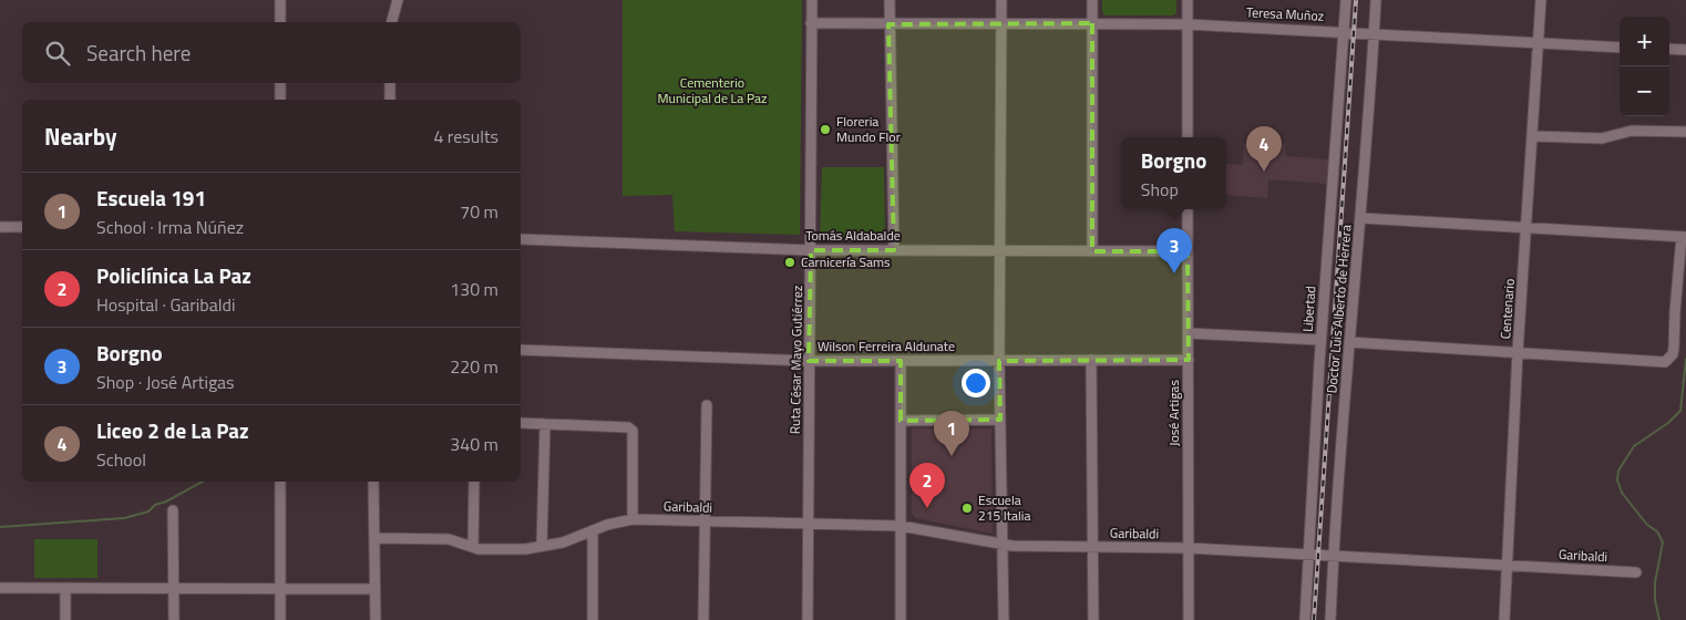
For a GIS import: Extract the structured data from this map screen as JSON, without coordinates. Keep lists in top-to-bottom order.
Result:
{
  "streets": {
    "street": [
      "Teresa Muñoz",
      "Tomás Aldabalde",
      "Libertad",
      "Doctor Luis Alberto de Herrera",
      "Centenario",
      "Wilson Ferreira Aldunate",
      "Ruta César Mayo Gutiérrez",
      "José Artigas",
      "Garibaldi"
    ]
  },
  "crossings": [
    ["Teresa Muñoz", "Libertad"],
    ["Teresa Muñoz", "Doctor Luis Alberto de Herrera"],
    ["Teresa Muñoz", "Centenario"],
    ["Teresa Muñoz", "Ruta César Mayo Gutiérrez"],
    ["Tomás Aldabalde", "Ruta César Mayo Gutiérrez"],
    ["Tomás Aldabalde", "José Artigas"],
    ["Libertad", "Garibaldi"],
    ["Doctor Luis Alberto de Herrera", "Garibaldi"],
    ["Centenario", "Garibaldi"],
    ["Wilson Ferreira Aldunate", "Ruta César Mayo Gutiérrez"],
    ["Wilson Ferreira Aldunate", "José Artigas"],
    ["Ruta César Mayo Gutiérrez", "Garibaldi"],
    ["José Artigas", "Garibaldi"]
  ],
  "parks": ["Cementerio Municipal de La Paz"],
  "places": ["Floreria Mundo Flor", "Carnicería Sams", "Escuela 215 Italia"],
  "page": {
    "map_buttons": ["+", "−"],
    "search": "Search here",
    "heading": ["Nearby", "4 results"],
    "pins": [
      "4",
      "3",
      "1",
      "2"
    ],
    "popup": ["Borgno", "Shop"],
    "list": [
      {
        "mark": "1",
        "name": "Escuela 191",
        "note": "School · Irma Núñez",
        "value": "70 m"
      },
      {
        "mark": "2",
        "name": "Policlínica La Paz",
        "note": "Hospital · Garibaldi",
        "value": "130 m"
      },
      {
        "mark": "3",
        "name": "Borgno",
        "note": "Shop · José Artigas",
        "value": "220 m"
      },
      {
        "mark": "4",
        "name": "Liceo 2 de La Paz",
        "note": "School",
        "value": "340 m"
      }
    ]
  }
}
